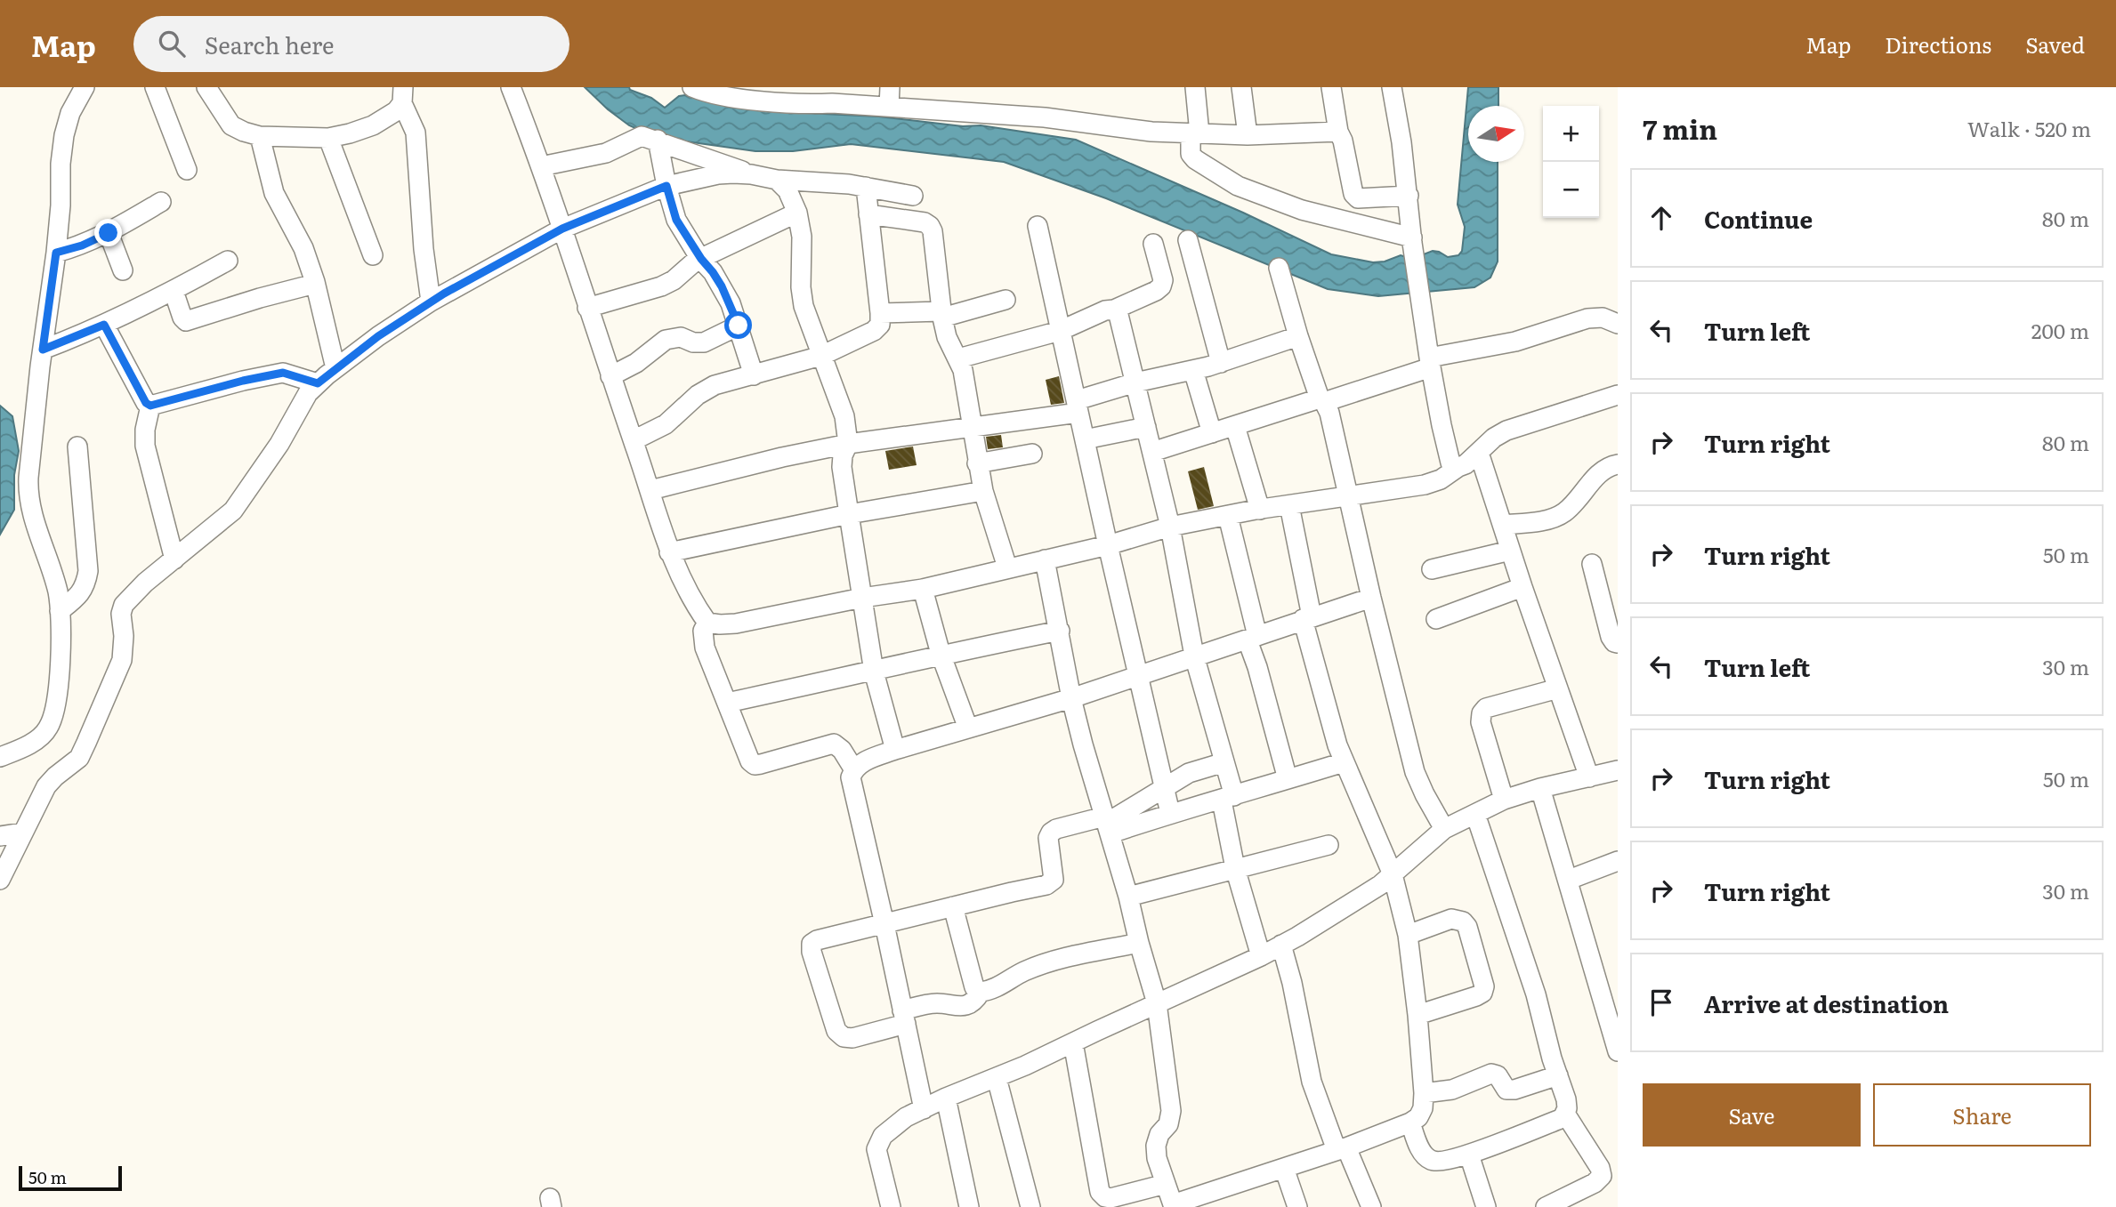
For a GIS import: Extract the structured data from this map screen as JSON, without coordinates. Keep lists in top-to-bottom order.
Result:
{
  "scale_bar": "50 m",
  "north": "right",
  "page": {
    "header": "Map",
    "search": "Search here",
    "nav": ["Map", "Directions", "Saved"],
    "heading": ["7 min", "Walk · 520 m"],
    "map_buttons": ["+", "−"],
    "list": [
      ["Continue", "80 m"],
      ["Turn left", "200 m"],
      ["Turn right", "80 m"],
      ["Turn right", "50 m"],
      ["Turn left", "30 m"],
      ["Turn right", "50 m"],
      ["Turn right", "30 m"],
      "Arrive at destination"
    ],
    "buttons": ["Save", "Share"],
    "scale": "50 m"
  }
}
